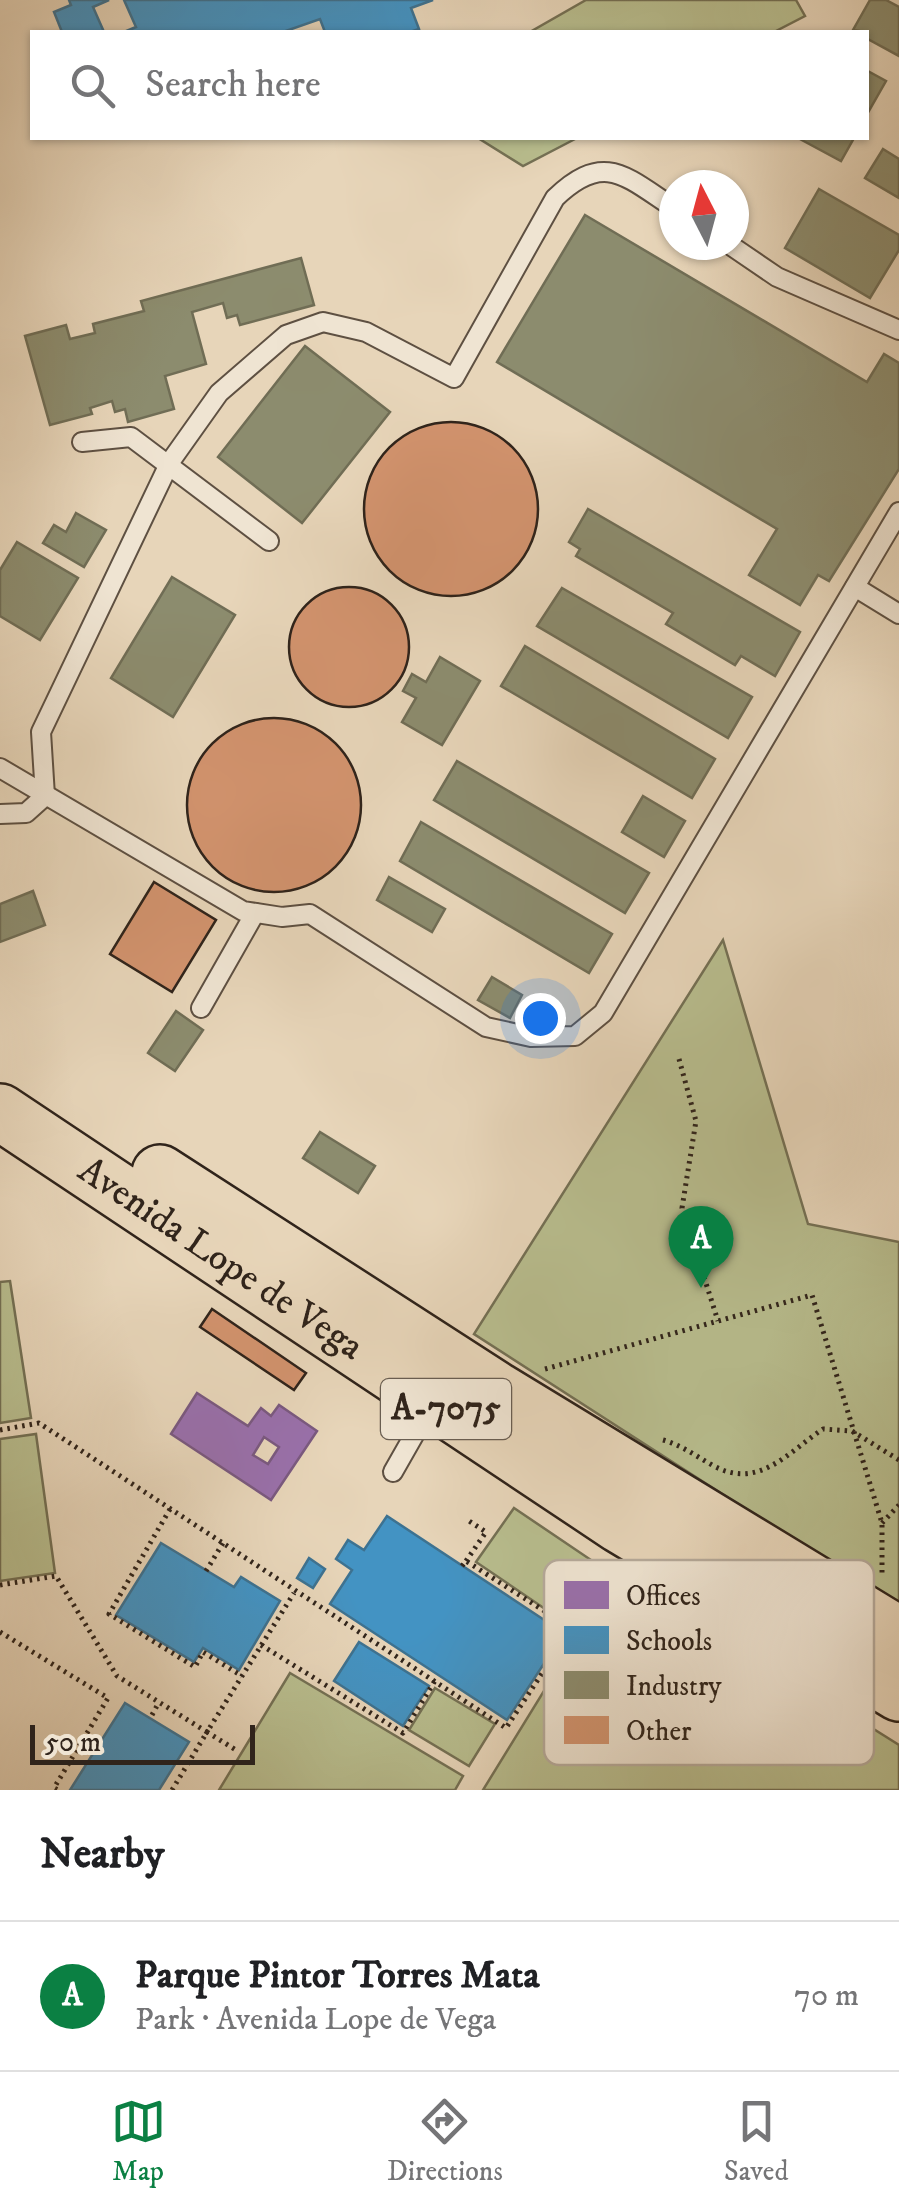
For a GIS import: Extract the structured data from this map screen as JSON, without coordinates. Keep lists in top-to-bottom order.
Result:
{
  "streets": {
    "main road": ["Avenida Lope de Vega", "A-7075"]
  },
  "legend": [
    "Offices",
    "Schools",
    "Industry",
    "Other"
  ],
  "scale_bar": "50 m",
  "north": "top",
  "page": {
    "search": "Search here",
    "pins": "A",
    "scale": "50 m",
    "heading": "Nearby",
    "list": [
      {
        "mark": "A",
        "name": "Parque Pintor Torres Mata",
        "note": "Park · Avenida Lope de Vega",
        "value": "70 m"
      }
    ],
    "nav": ["Map", "Directions", "Saved"]
  }
}
